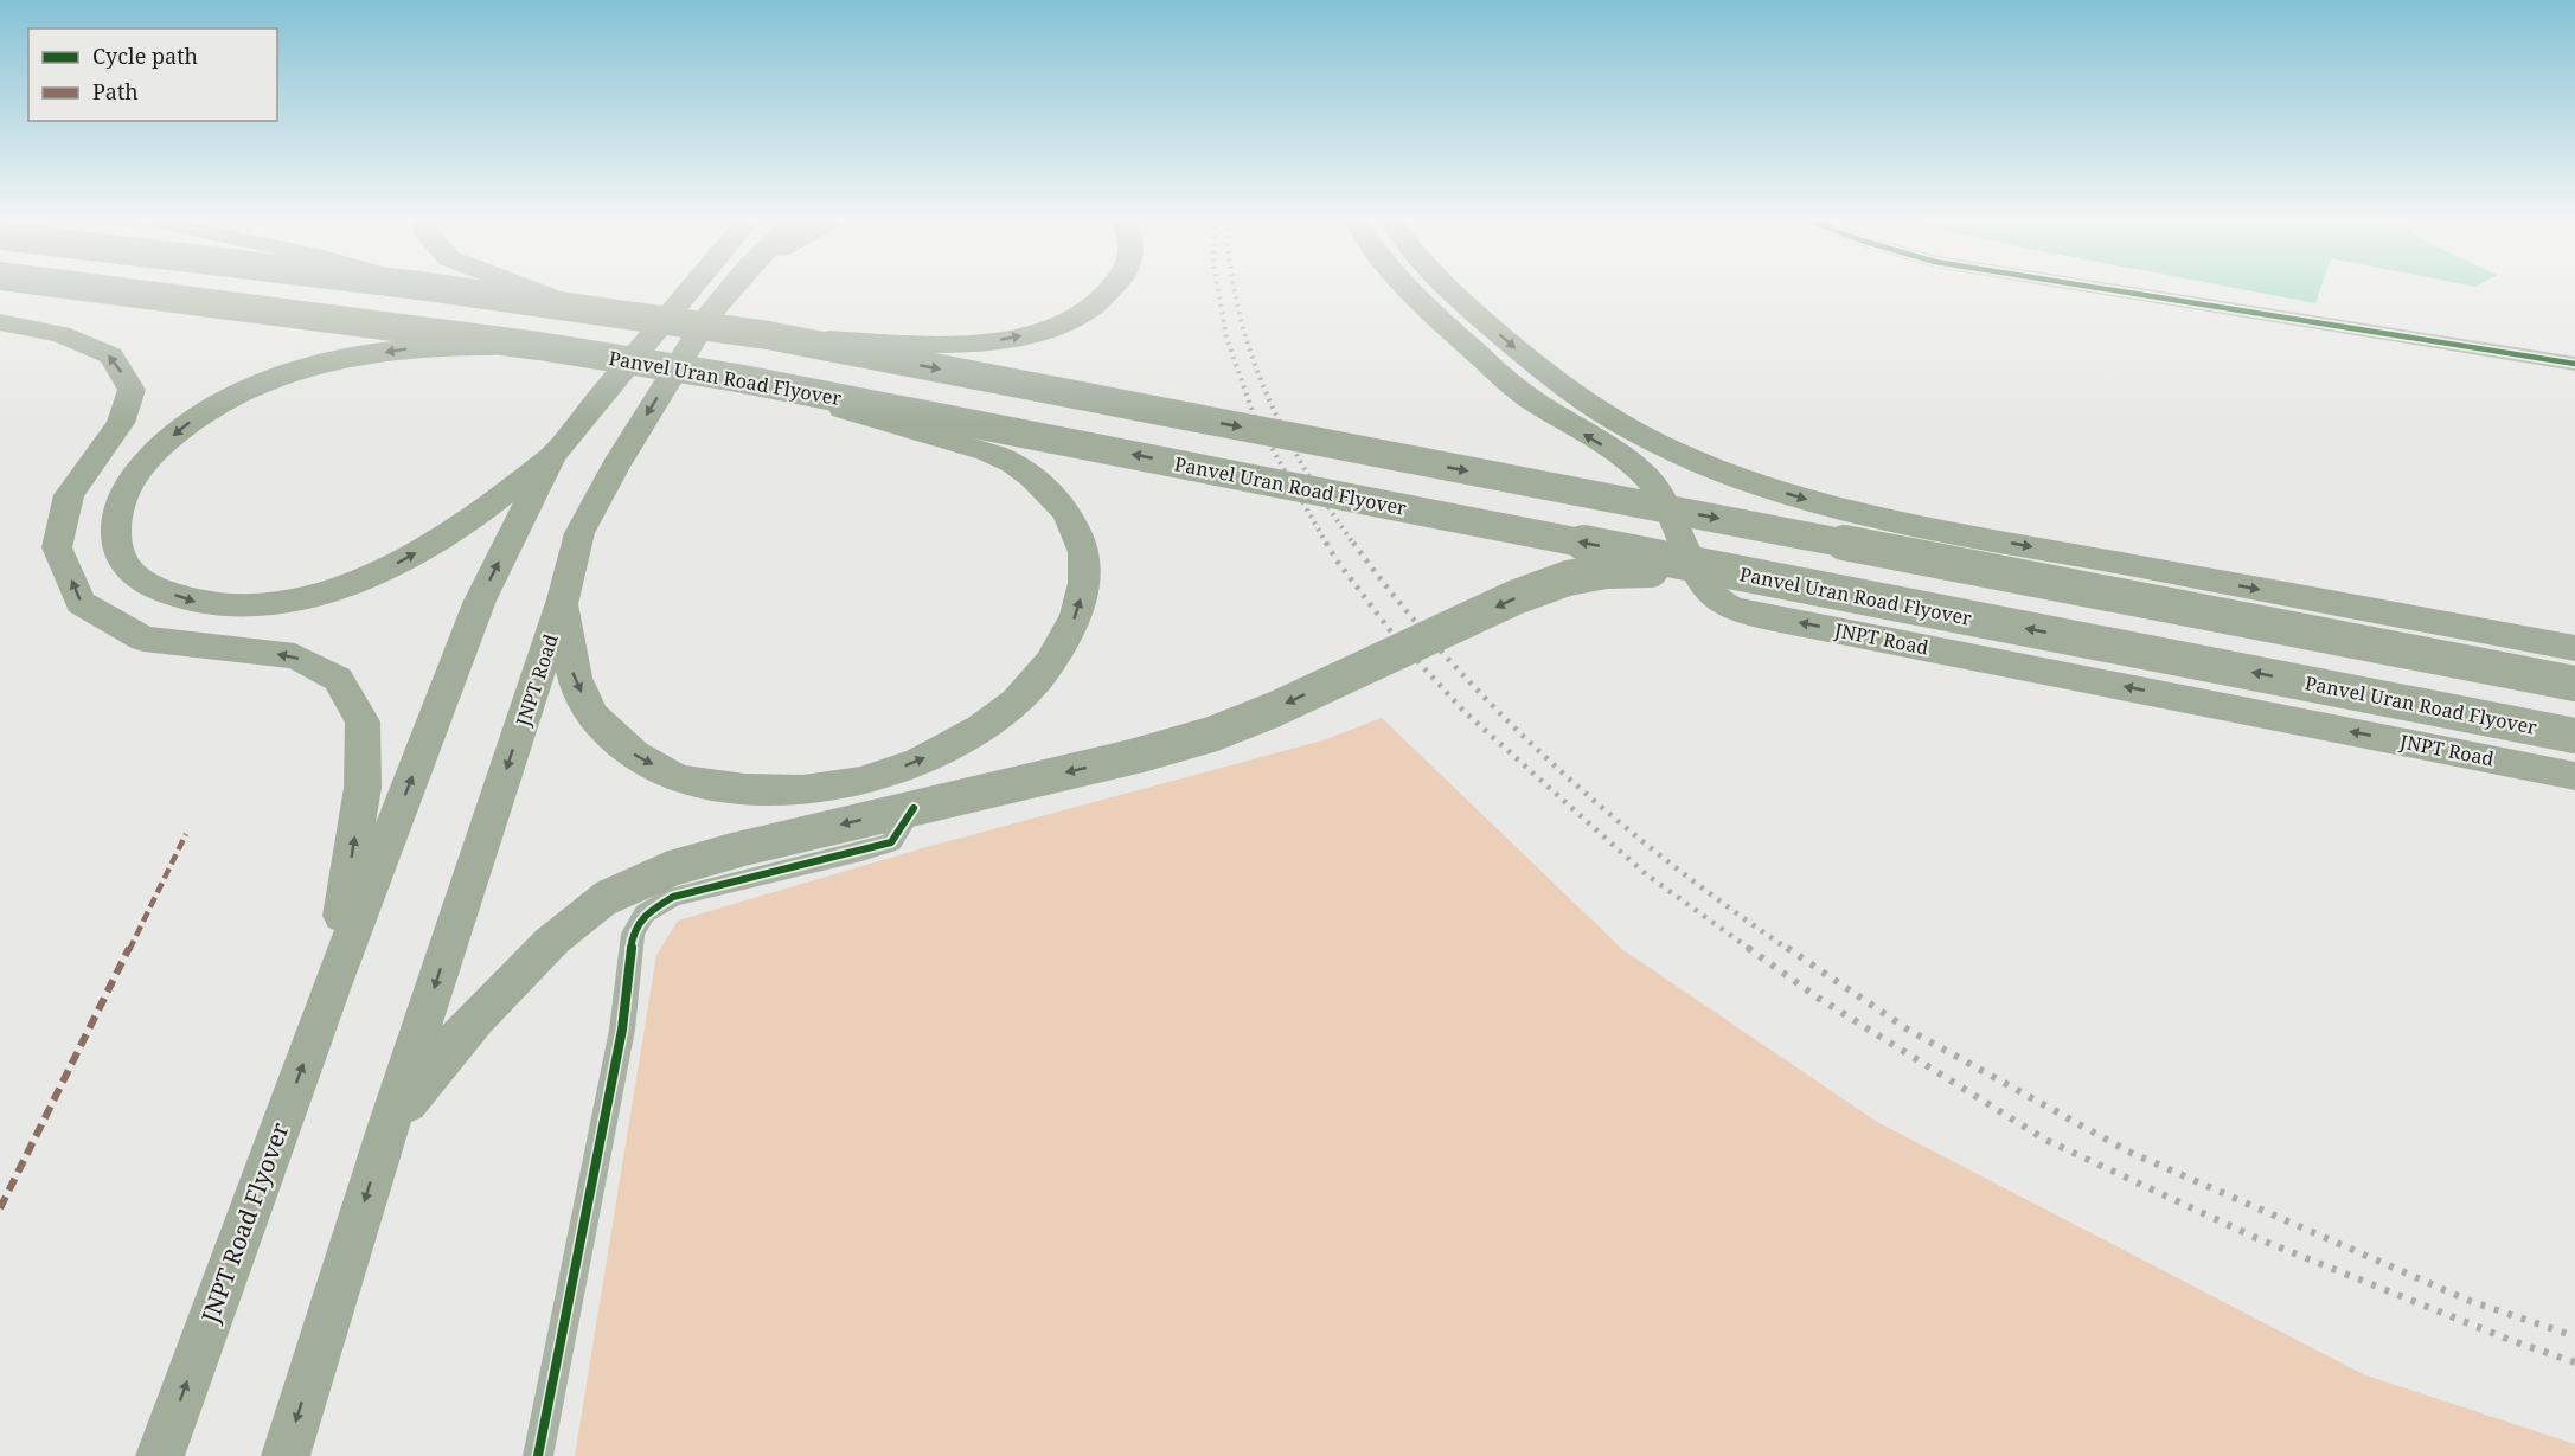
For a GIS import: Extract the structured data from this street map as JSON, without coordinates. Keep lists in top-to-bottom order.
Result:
{
  "streets": {
    "highway": ["Panvel Uran Road Flyover", "JNPT Road", "JNPT Road Flyover"]
  },
  "legend": ["Cycle path", "Path"]
}
